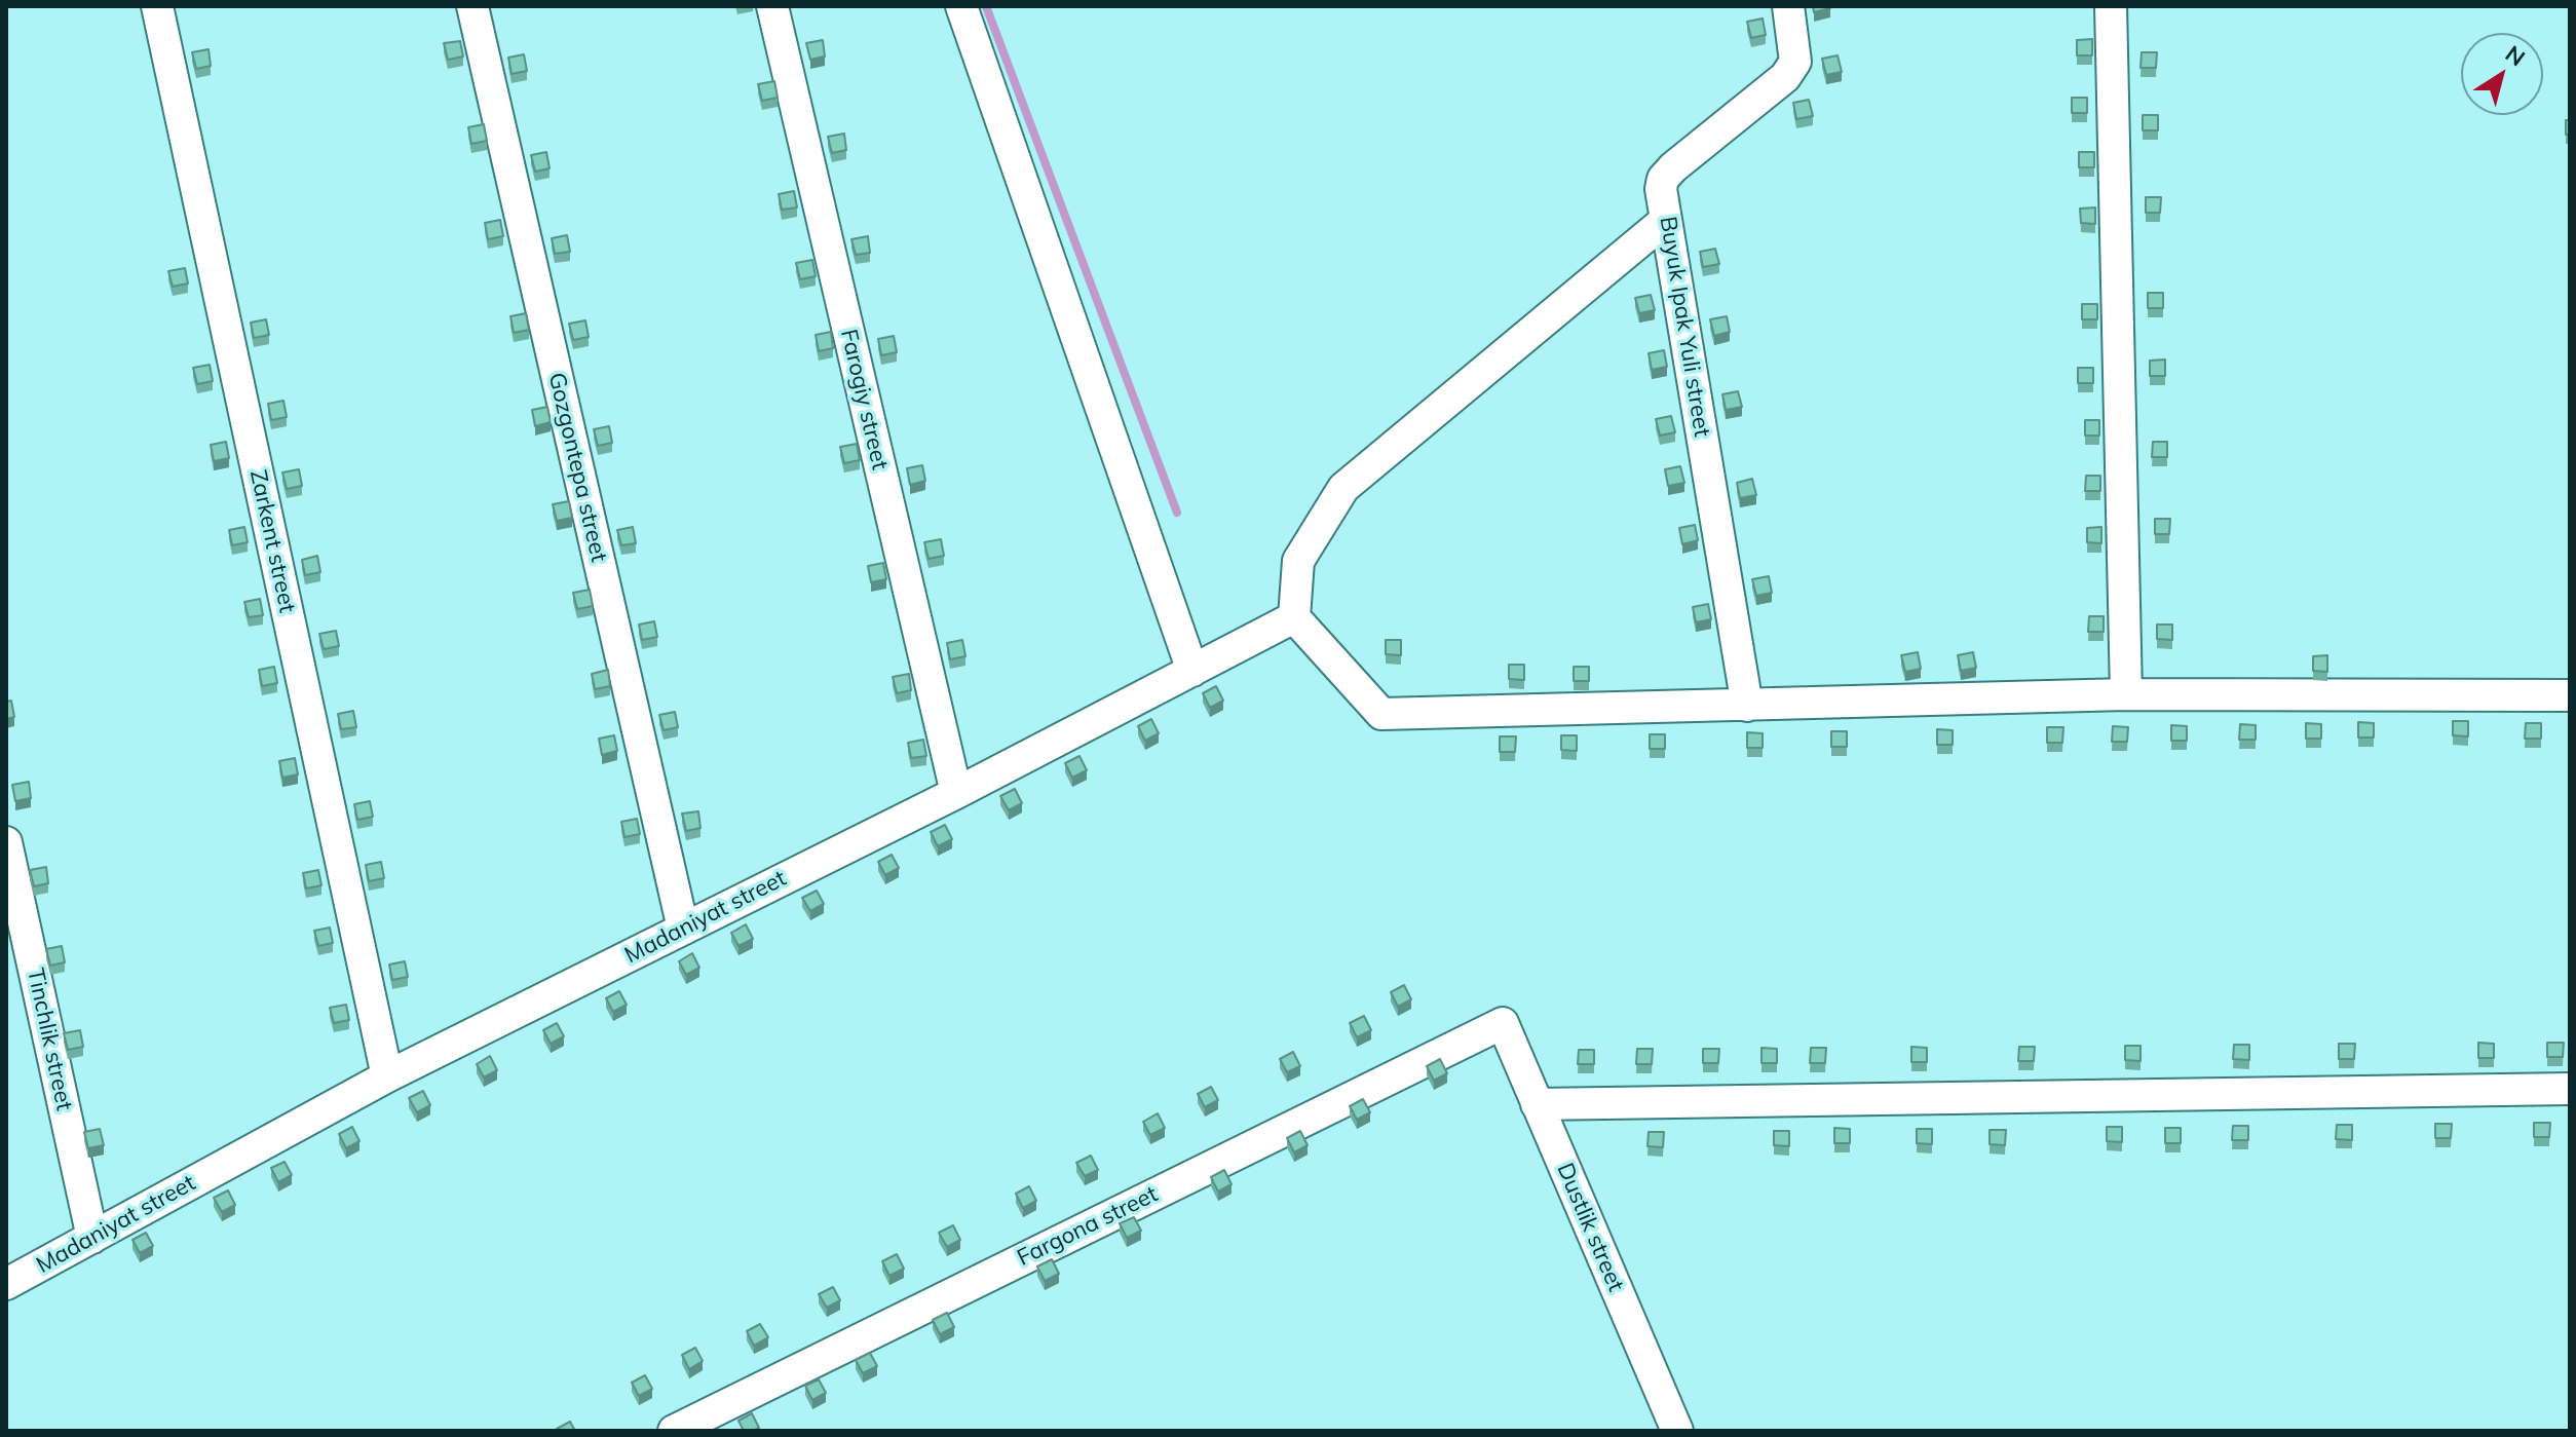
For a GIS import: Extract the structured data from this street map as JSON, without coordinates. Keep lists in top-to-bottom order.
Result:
{
  "streets": {
    "street": [
      "Buyuk Ipak Yuli street",
      "Farogiy street",
      "Gozgontepa street",
      "Zarkent street",
      "Madaniyat street",
      "Tinchlik street",
      "Fargona street",
      "Dustlik street"
    ]
  },
  "crossings": [
    ["Farogiy street", "Madaniyat street"],
    ["Gozgontepa street", "Madaniyat street"],
    ["Zarkent street", "Madaniyat street"],
    ["Madaniyat street", "Tinchlik street"],
    ["Fargona street", "Dustlik street"]
  ],
  "north": "top right"
}
